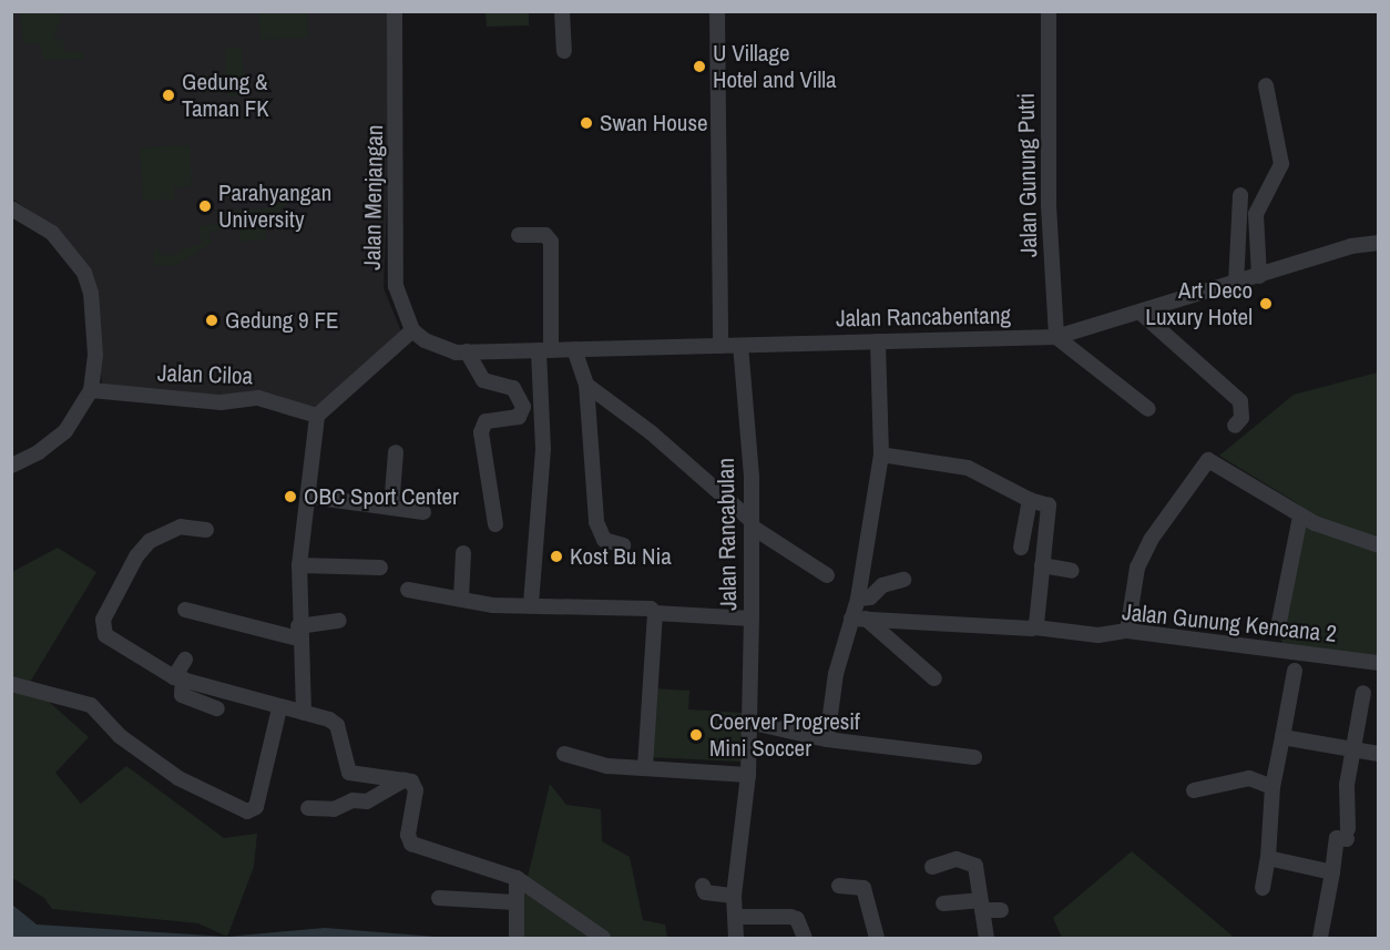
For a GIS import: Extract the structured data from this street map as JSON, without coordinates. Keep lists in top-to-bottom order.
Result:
{
  "streets": {
    "street": [
      "Jalan Gunung Putri",
      "Jalan Menjangan",
      "Jalan Rancabentang",
      "Jalan Ciloa",
      "Jalan Rancabulan",
      "Jalan Gunung Kencana 2"
    ]
  },
  "crossings": [
    ["Jalan Gunung Putri", "Jalan Rancabentang"],
    ["Jalan Rancabentang", "Jalan Rancabulan"]
  ],
  "places": [
    "U Village Hotel and Villa",
    "Gedung & Taman FK",
    "Swan House",
    "Parahyangan University",
    "Art Deco Luxury Hotel",
    "Gedung 9 FE",
    "OBC Sport Center",
    "Kost Bu Nia",
    "Coerver Progresif Mini Soccer"
  ]
}
